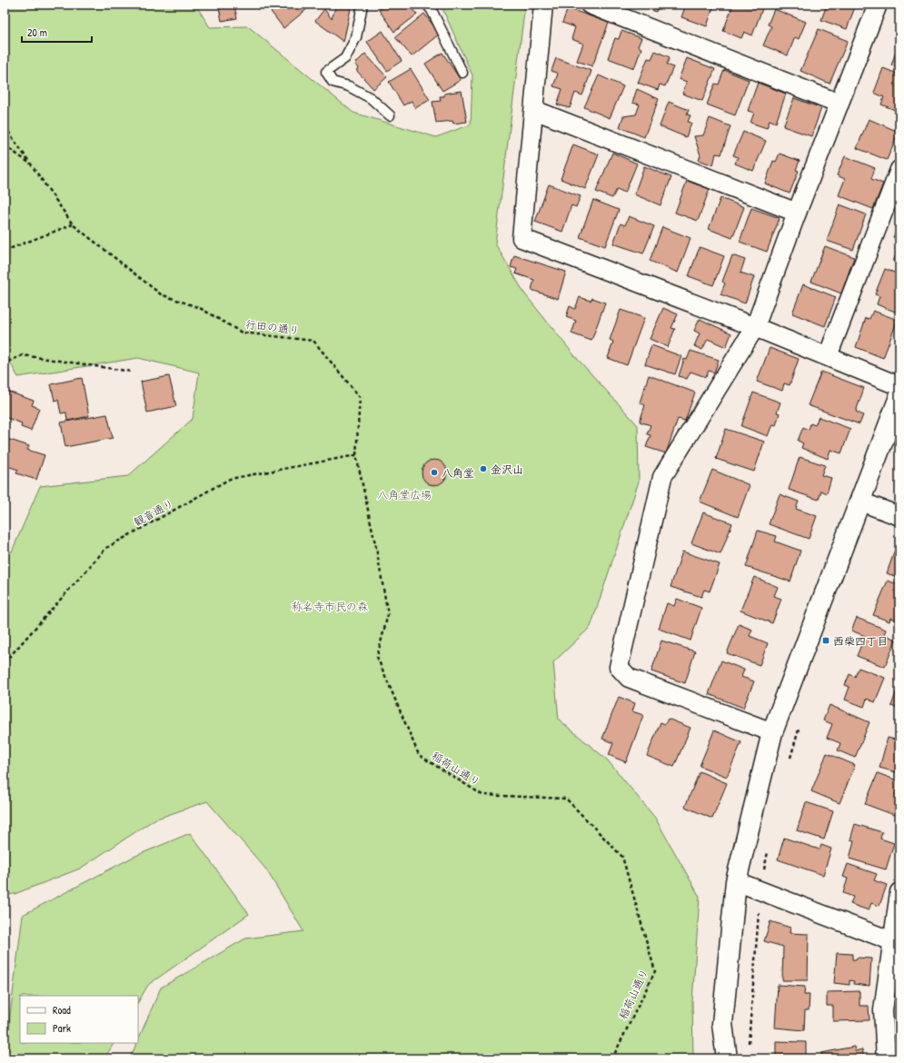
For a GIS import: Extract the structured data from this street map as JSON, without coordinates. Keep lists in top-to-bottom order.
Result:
{
  "streets": {
    "path": ["行田の通り", "観音通り", "稲荷山通り"]
  },
  "crossings": [
    ["行田の通り", "観音通り"],
    ["行田の通り", "稲荷山通り"],
    ["観音通り", "稲荷山通り"]
  ],
  "parks": ["八角堂広場", "称名寺市民の森"],
  "places": {
    "other": ["金沢山", "八角堂"],
    "transit": ["西柴四丁目"]
  },
  "legend": ["Road", "Park"],
  "scale_bar": "20 m"
}
